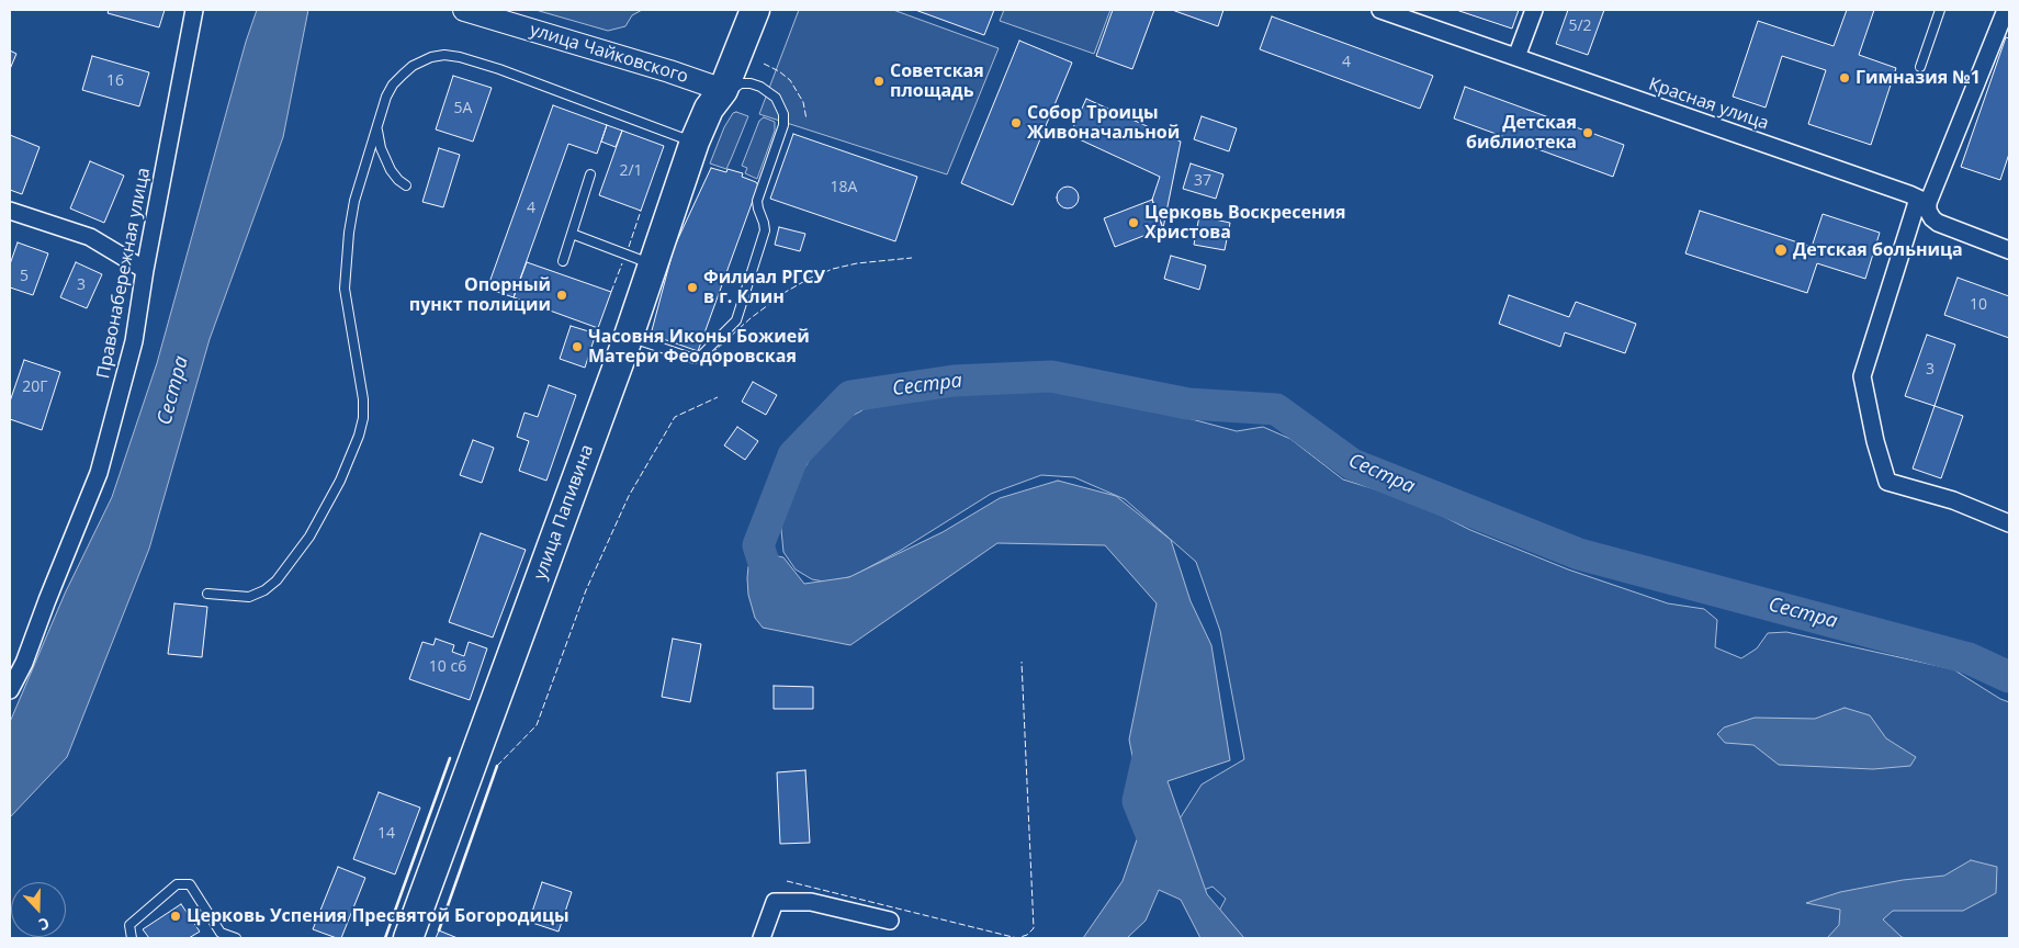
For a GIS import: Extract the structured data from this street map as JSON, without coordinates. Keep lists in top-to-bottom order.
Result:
{
  "streets": {
    "highway": ["улица Папивина"],
    "street": ["улица Чайковского", "Красная улица", "Правонабережная улица"]
  },
  "crossings": [
    ["улица Чайковского", "улица Папивина"]
  ],
  "water": ["Сестра"],
  "places": [
    "Гимназия №1",
    "Советская площадь",
    "Собор Троицы Живоначальной",
    "Детская библиотека",
    "Церковь Воскресения Христова",
    "Детская больница",
    "Филиал РГСУ в г. Клин",
    "Опорный пункт полиции",
    "Часовня Иконы Божией Матери Феодоровская",
    "Церковь Успения Пресвятой Богородицы"
  ],
  "house_numbers": [
    "5/2",
    "4",
    "16",
    "5А",
    "2/1",
    "37",
    "18А",
    "4",
    "5",
    "3",
    "10",
    "3",
    "20Г",
    "10 с6",
    "14"
  ],
  "north": "bottom"
}
